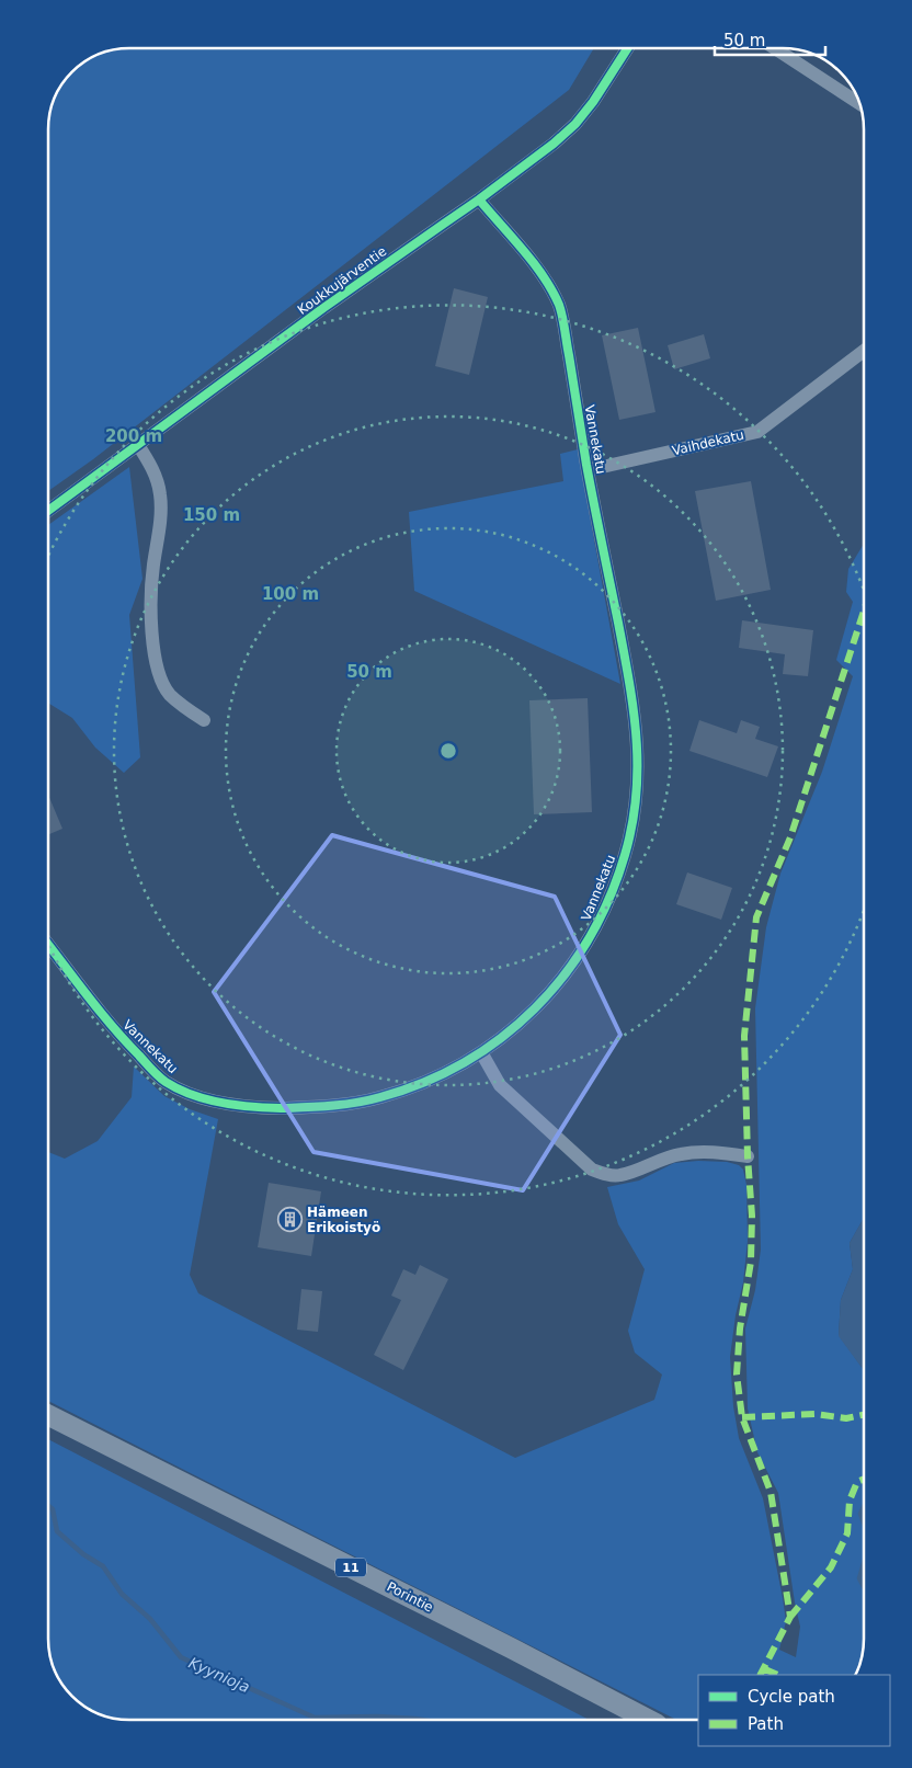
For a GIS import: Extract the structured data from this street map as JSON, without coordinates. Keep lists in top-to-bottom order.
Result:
{
  "streets": {
    "highway": ["11", "Porintie"],
    "street": ["Koukkujärventie", "Vannekatu", "Vaihdekatu"]
  },
  "crossings": [
    ["Koukkujärventie", "Vannekatu"],
    ["Vannekatu", "Vaihdekatu"]
  ],
  "water": ["Kyynioja"],
  "places": {
    "building": ["Hämeen Erikoistyö"]
  },
  "legend": ["Cycle path", "Path"],
  "scale_bar": "50 m",
  "rings": [
    "200 m",
    "150 m",
    "100 m",
    "50 m"
  ]
}
